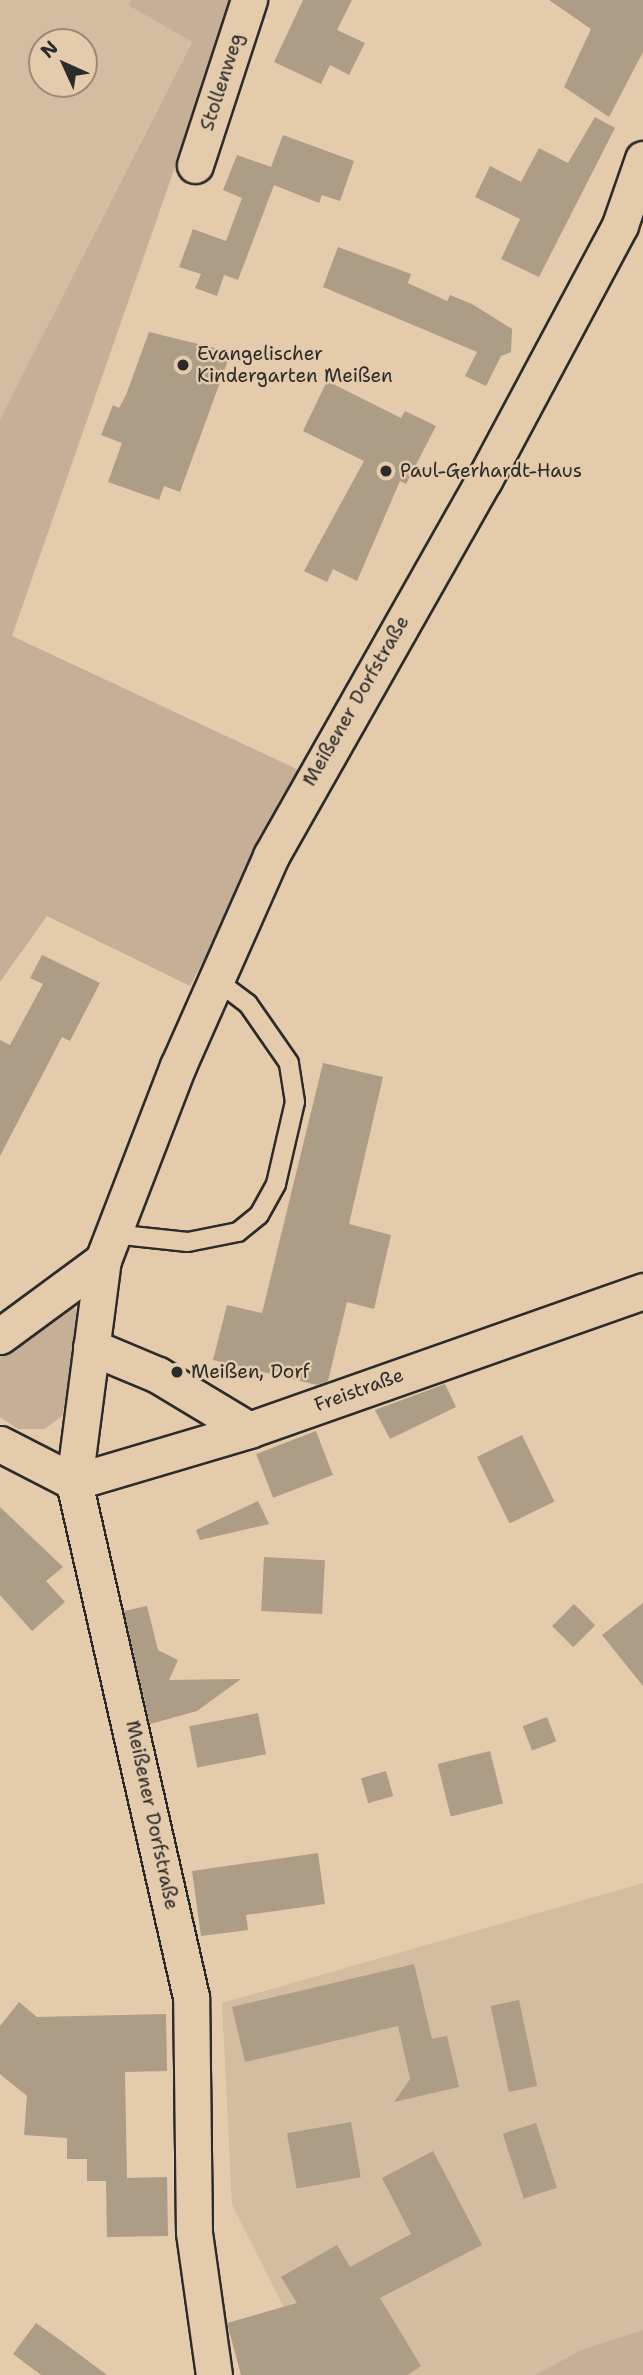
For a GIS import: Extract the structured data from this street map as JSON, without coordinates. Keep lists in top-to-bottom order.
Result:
{
  "streets": {
    "street": ["Stollenweg", "Meißener Dorfstraße", "Freistraße"]
  },
  "crossings": [
    ["Meißener Dorfstraße", "Freistraße"]
  ],
  "places": ["Evangelischer Kindergarten Meißen", "Paul-Gerhardt-Haus", "Meißen, Dorf"],
  "north": "top left"
}
